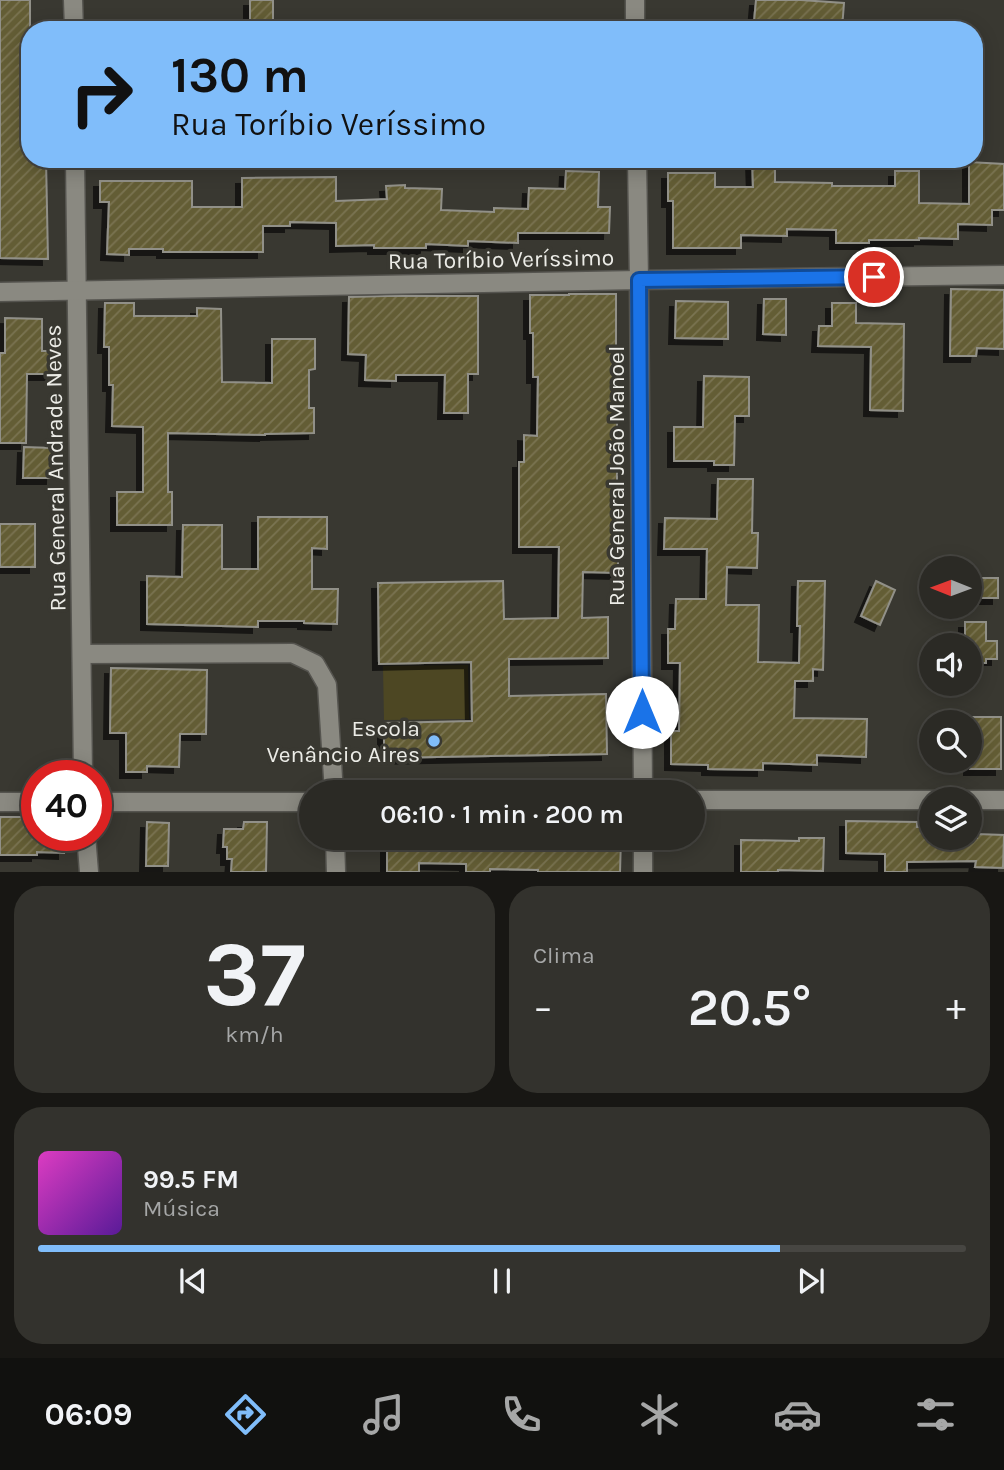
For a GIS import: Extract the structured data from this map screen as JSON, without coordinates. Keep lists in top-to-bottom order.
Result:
{
  "streets": {
    "street": ["Rua Toríbio Veríssimo", "Rua General Andrade Neves", "Rua General João Manoel"]
  },
  "crossings": [
    ["Rua Toríbio Veríssimo", "Rua General Andrade Neves"],
    ["Rua Toríbio Veríssimo", "Rua General João Manoel"]
  ],
  "places": ["Escola Venâncio Aires"],
  "north": "left",
  "page": {
    "turn": ["130 m", "Rua Toríbio Veríssimo"],
    "limit": "40",
    "trip": "06:10 · 1 min · 200 m",
    "tile": [
      ["37", "km/h"],
      "Clima"
    ],
    "heat": ["−", "20.5°", "+"],
    "song": ["99.5 FM", "Música"],
    "tabs": "06:09"
  }
}
